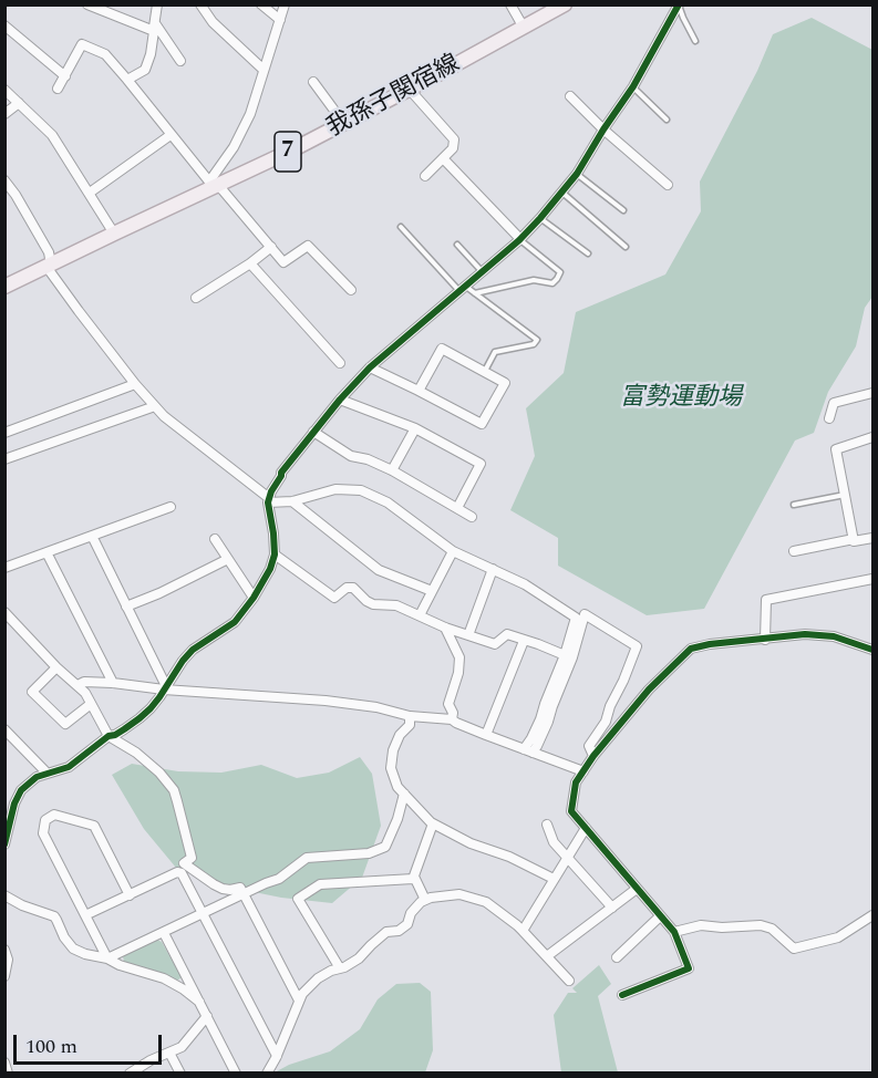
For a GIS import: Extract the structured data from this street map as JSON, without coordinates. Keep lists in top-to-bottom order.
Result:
{
  "streets": {
    "main road": ["我孫子関宿線", "7"]
  },
  "parks": ["富勢運動場"],
  "scale_bar": "100 m"
}
